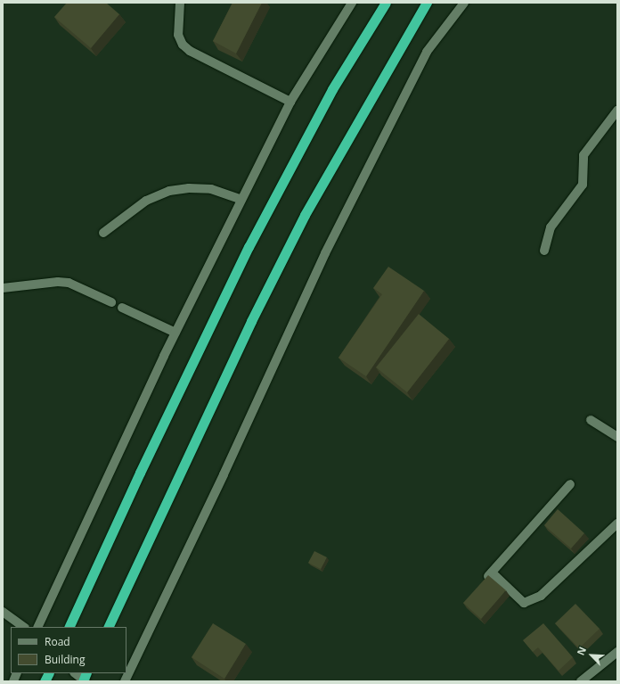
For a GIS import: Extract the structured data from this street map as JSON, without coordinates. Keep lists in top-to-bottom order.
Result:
{
  "legend": ["Road", "Building"],
  "north": "top left"
}
